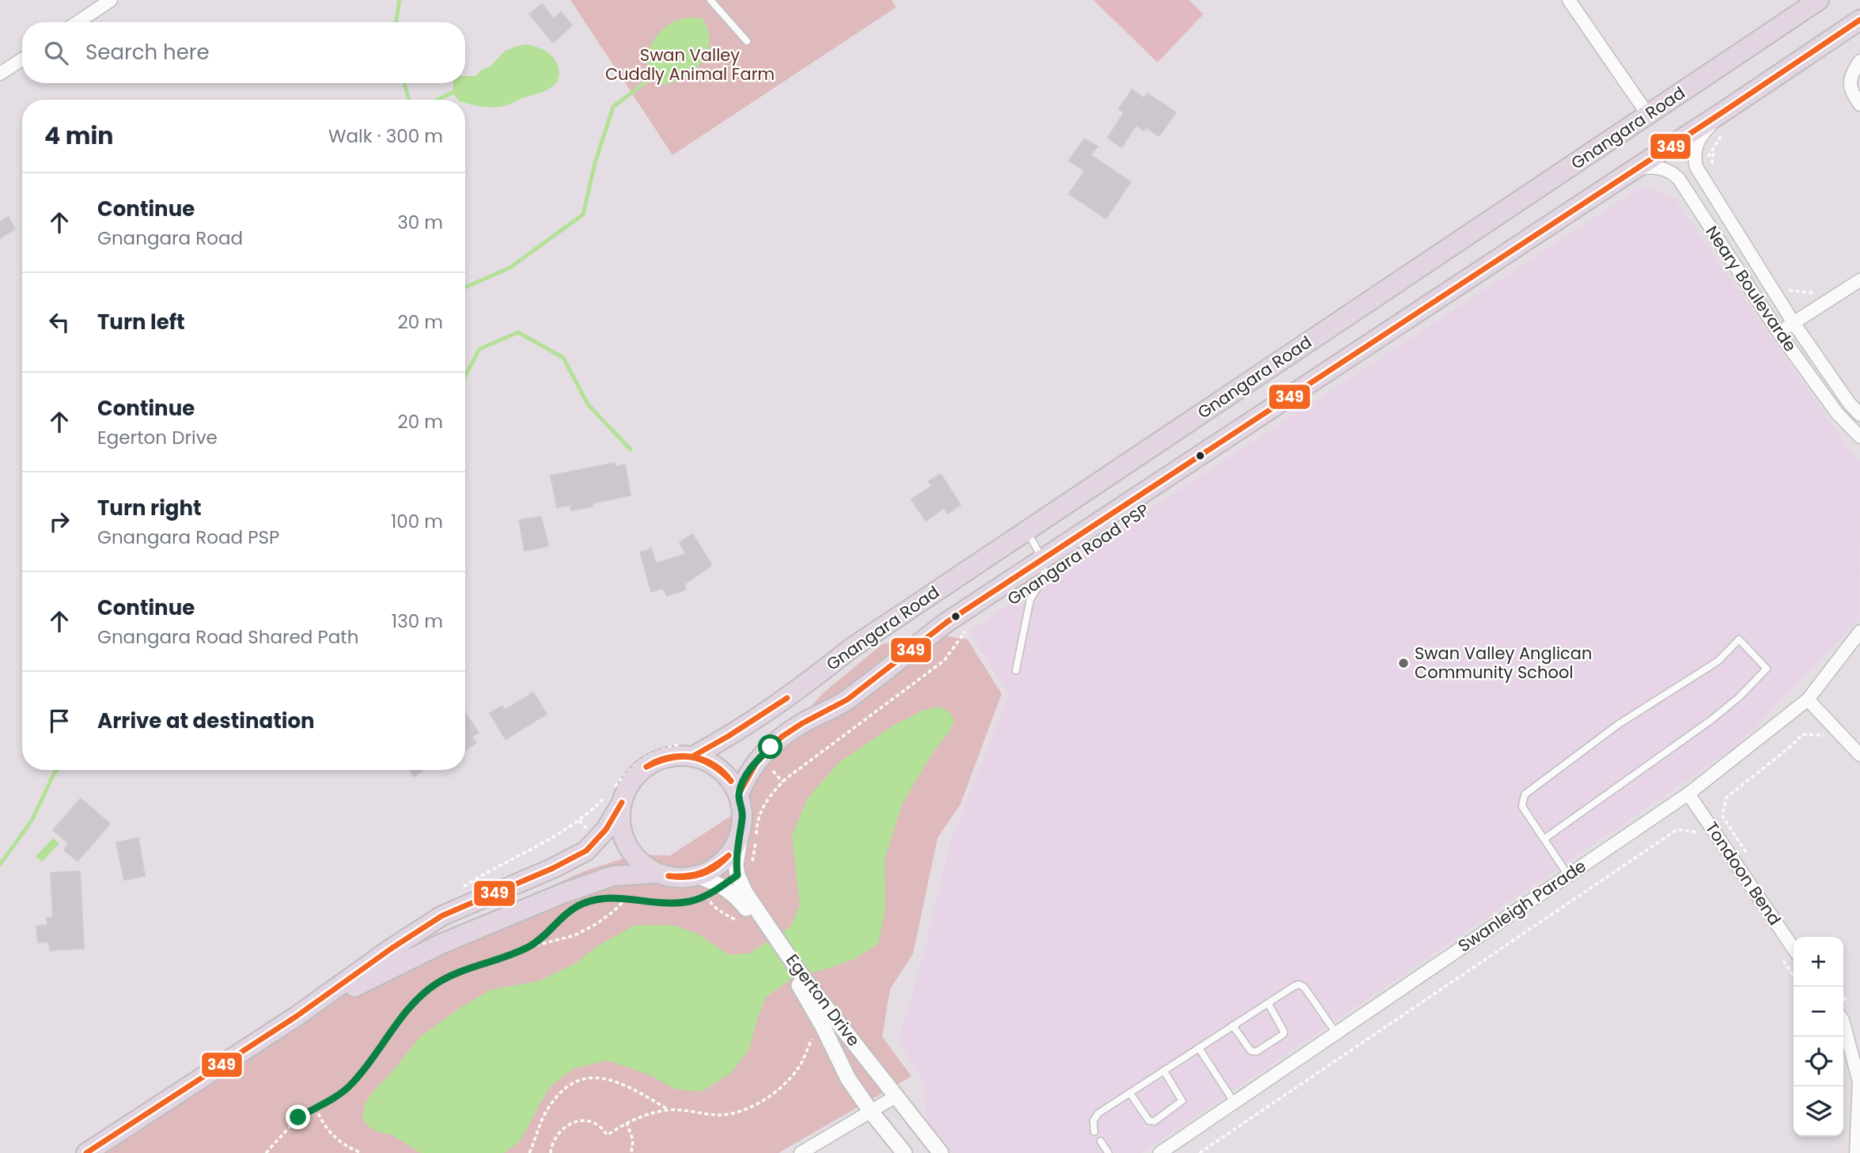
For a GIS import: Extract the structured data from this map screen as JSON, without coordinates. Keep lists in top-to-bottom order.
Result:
{
  "streets": {
    "main road": ["Gnangara Road"],
    "street": [
      "Neary Boulevarde",
      "Tondoon Bend",
      "Swanleigh Parade",
      "Egerton Drive"
    ]
  },
  "crossings": [
    ["Gnangara Road", "Neary Boulevarde"],
    ["Gnangara Road", "Egerton Drive"],
    ["Tondoon Bend", "Swanleigh Parade"]
  ],
  "parks": ["Swan Valley Cuddly Animal Farm"],
  "places": ["Swan Valley Anglican Community School"],
  "lines": ["transit line 349"],
  "page": {
    "search": "Search here",
    "heading": ["4 min", "Walk · 300 m"],
    "list": [
      ["Continue", "Gnangara Road", "30 m"],
      ["Turn left", "20 m"],
      ["Continue", "Egerton Drive", "20 m"],
      ["Turn right", "Gnangara Road PSP", "100 m"],
      ["Continue", "Gnangara Road Shared Path", "130 m"],
      "Arrive at destination"
    ],
    "map_buttons": ["+", "−"]
  }
}
